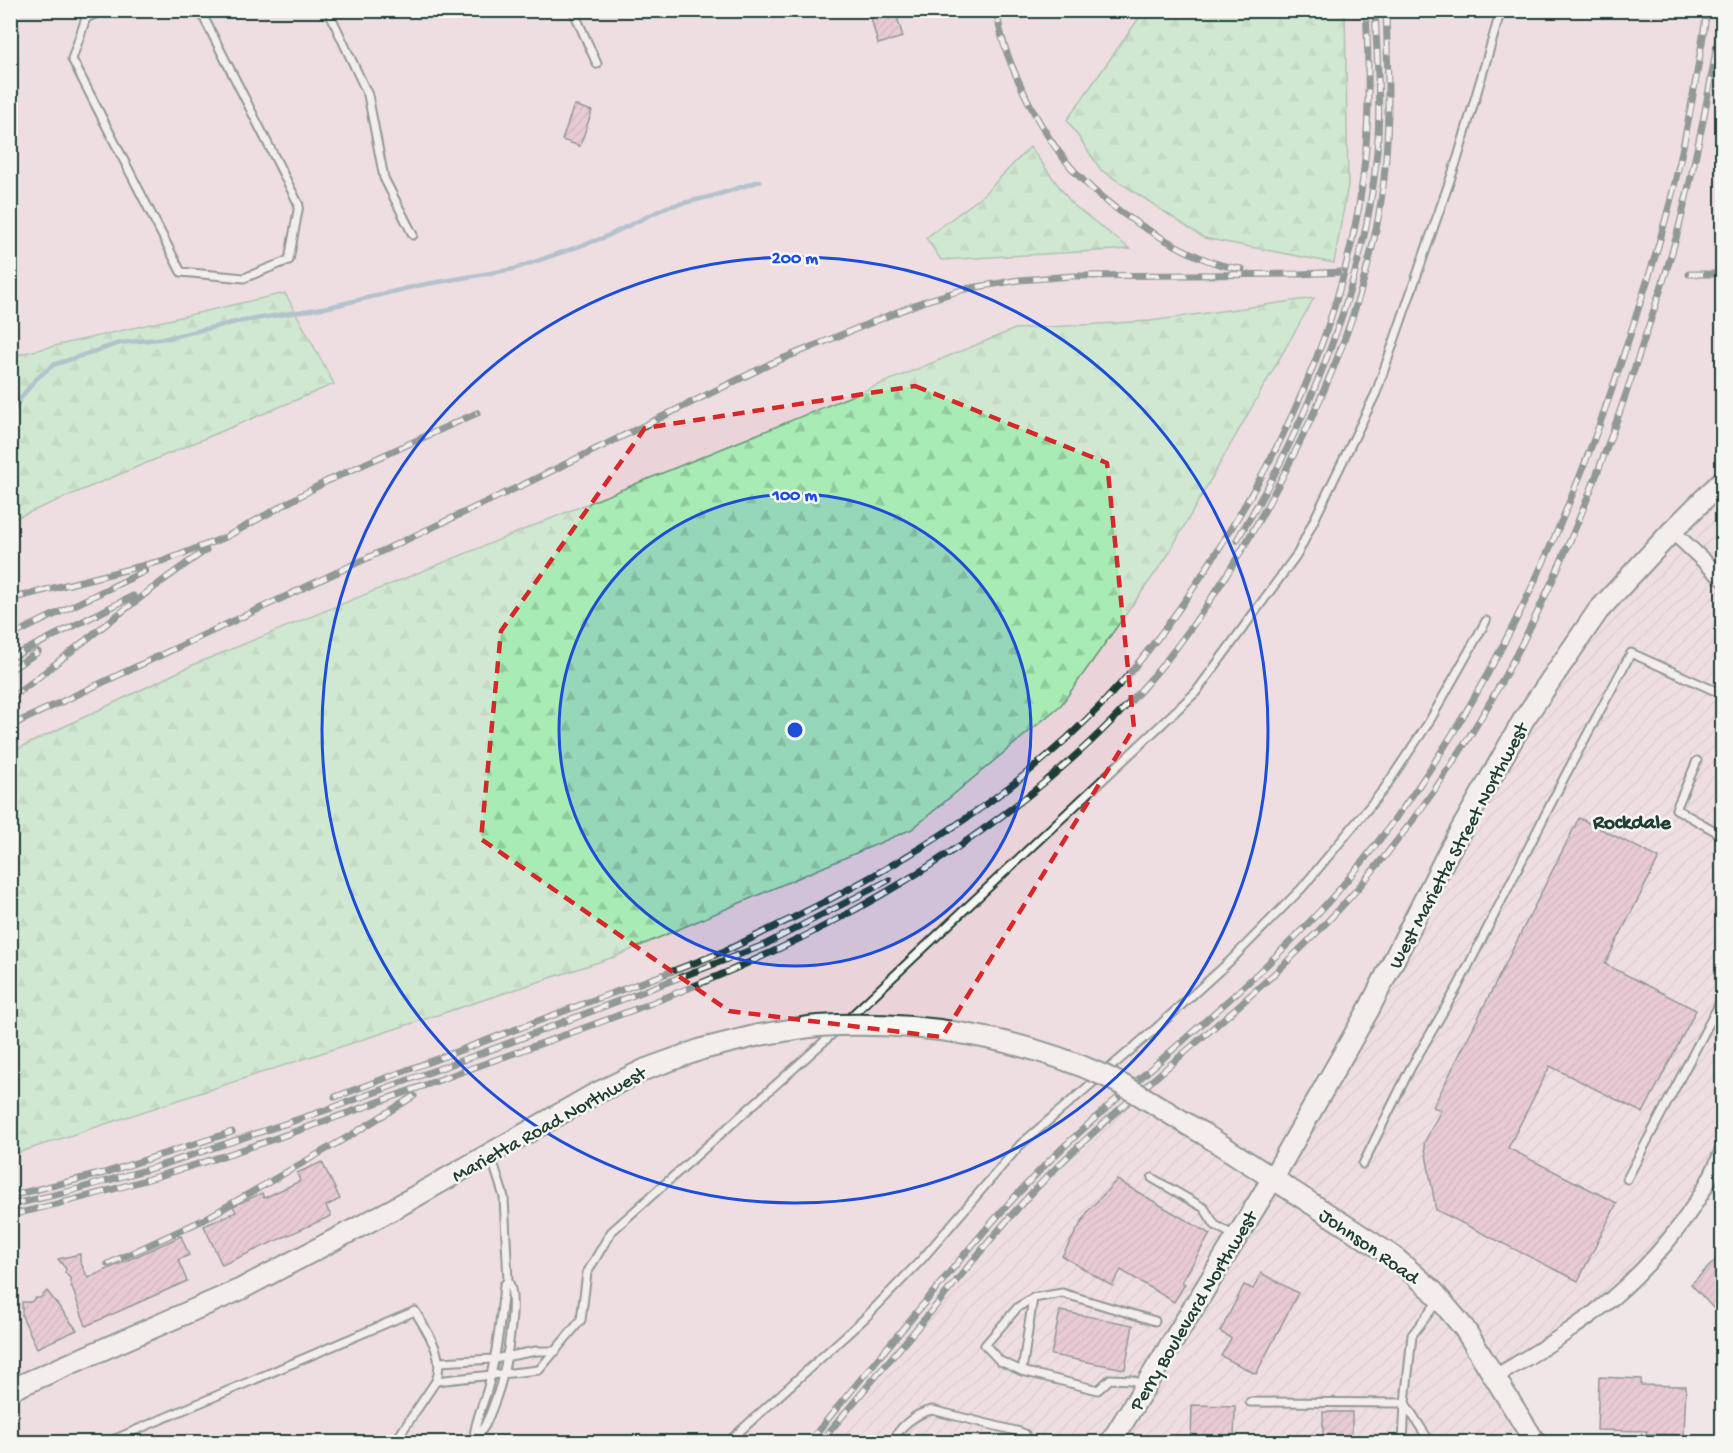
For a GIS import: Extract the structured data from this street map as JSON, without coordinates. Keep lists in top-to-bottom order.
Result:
{
  "streets": {
    "street": [
      "West Marietta Street Northwest",
      "Marietta Road Northwest",
      "Johnson Road",
      "Perry Boulevard Northwest"
    ]
  },
  "crossings": [
    ["West Marietta Street Northwest", "Marietta Road Northwest"],
    ["West Marietta Street Northwest", "Johnson Road"],
    ["West Marietta Street Northwest", "Perry Boulevard Northwest"],
    ["Marietta Road Northwest", "Johnson Road"],
    ["Marietta Road Northwest", "Perry Boulevard Northwest"],
    ["Johnson Road", "Perry Boulevard Northwest"]
  ],
  "districts": ["Rockdale"],
  "rings": ["200 m", "100 m"]
}
